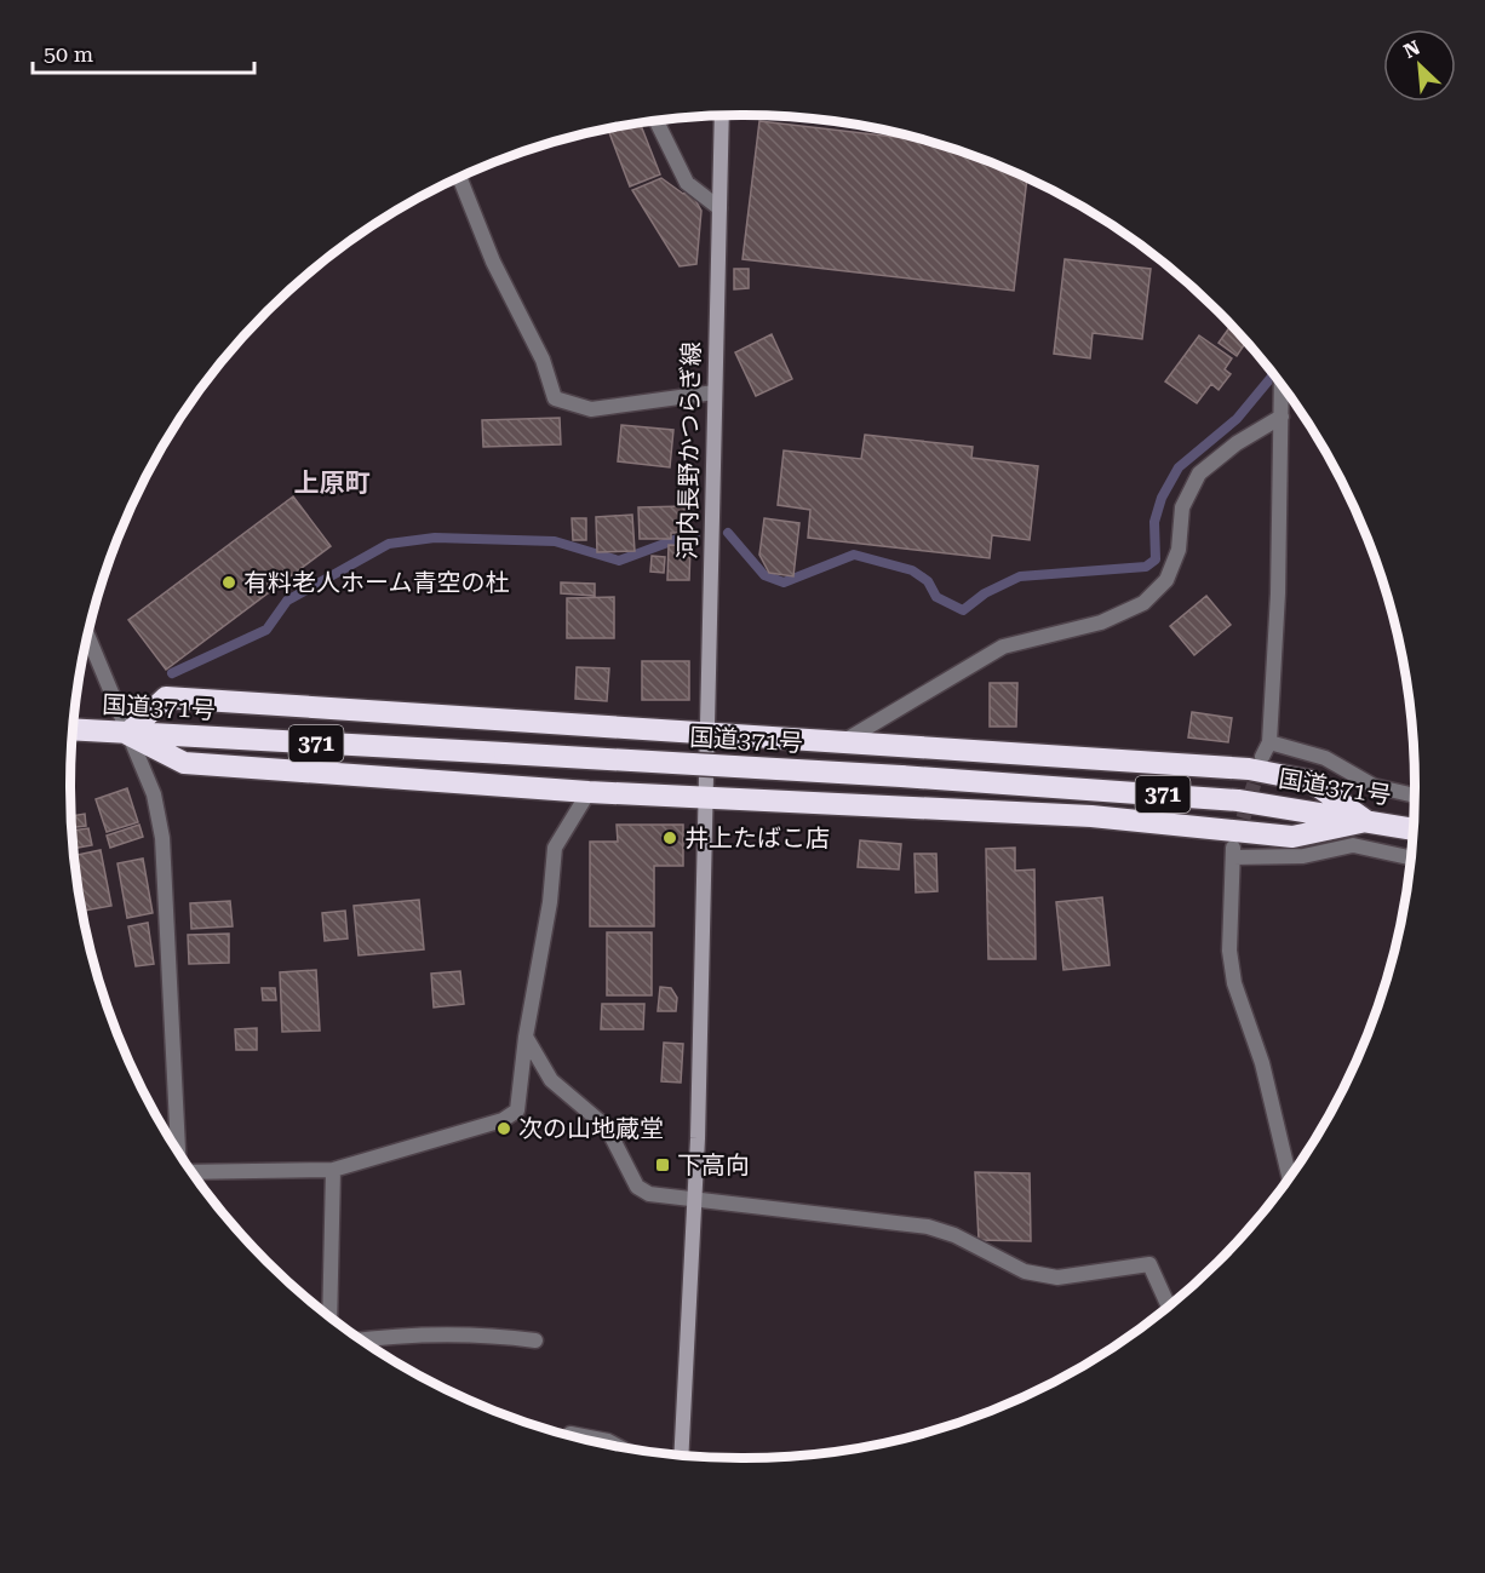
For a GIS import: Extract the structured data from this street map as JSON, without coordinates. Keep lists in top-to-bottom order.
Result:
{
  "streets": {
    "highway": ["国道371号", "371"],
    "main road": ["河内長野かつらぎ線"]
  },
  "districts": ["上原町"],
  "places": {
    "other": ["有料老人ホーム青空の杜", "井上たばこ店", "次の山地蔵堂"],
    "transit": ["下高向"]
  },
  "scale_bar": "50 m",
  "north": "top left"
}
